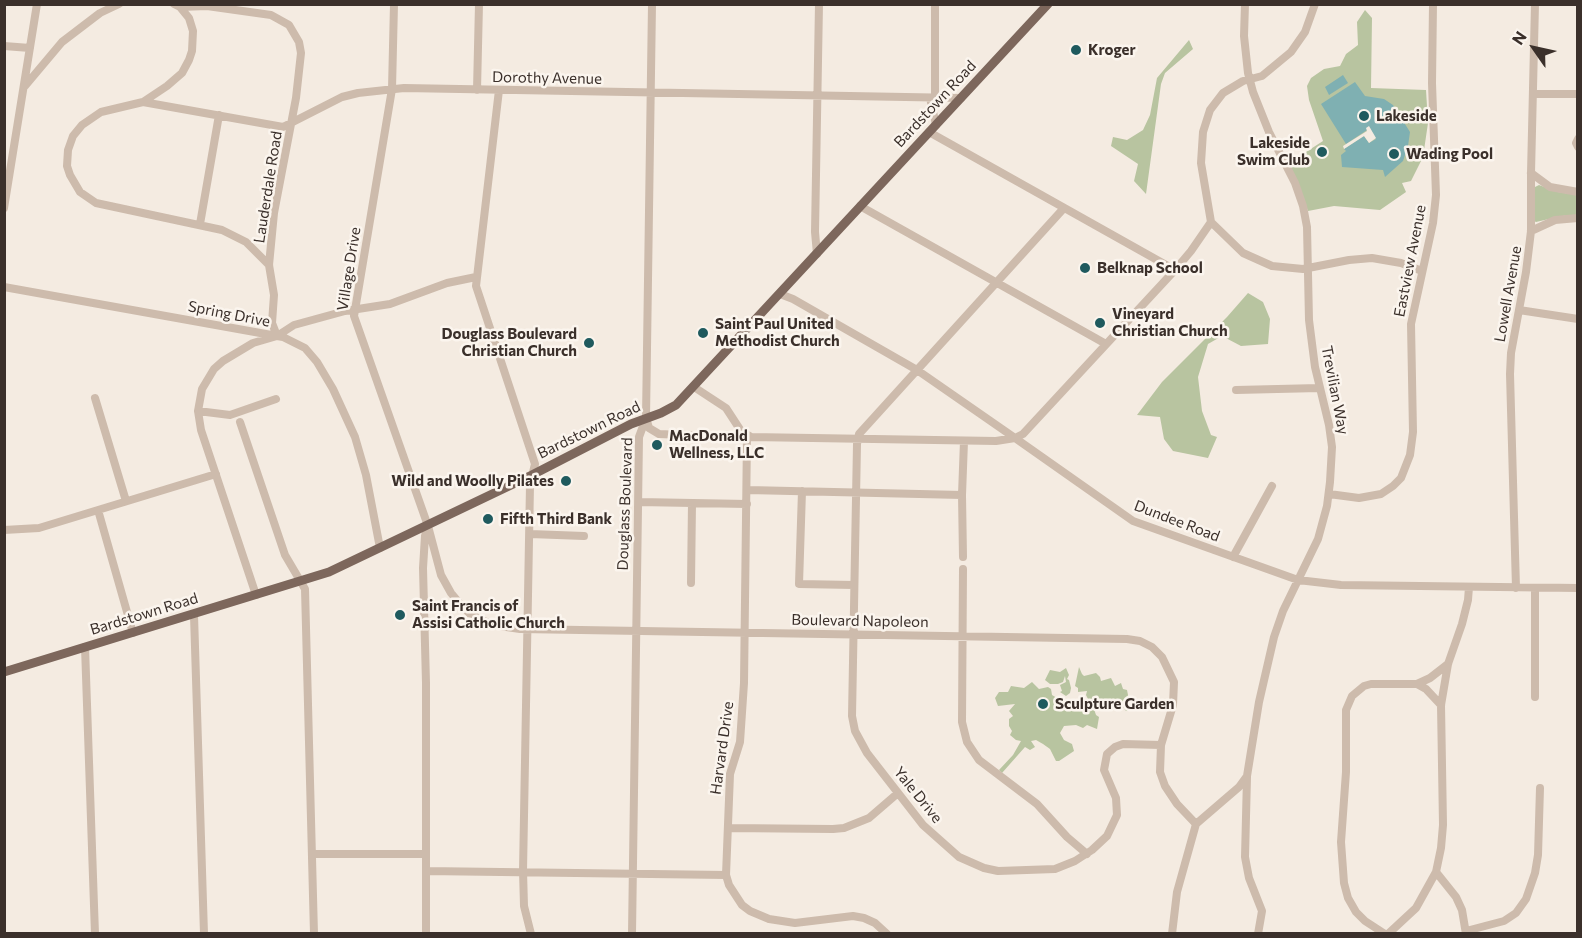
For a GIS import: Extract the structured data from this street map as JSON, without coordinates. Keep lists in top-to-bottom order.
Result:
{
  "streets": {
    "main road": ["Bardstown Road"],
    "street": [
      "Dorothy Avenue",
      "Lauderdale Road",
      "Eastview Avenue",
      "Village Drive",
      "Lowell Avenue",
      "Spring Drive",
      "Trevilian Way",
      "Douglass Boulevard",
      "Dundee Road",
      "Boulevard Napoleon",
      "Harvard Drive",
      "Yale Drive"
    ]
  },
  "crossings": [
    ["Dorothy Avenue", "Bardstown Road"],
    ["Dorothy Avenue", "Lauderdale Road"],
    ["Dorothy Avenue", "Village Drive"],
    ["Dorothy Avenue", "Douglass Boulevard"],
    ["Bardstown Road", "Village Drive"],
    ["Bardstown Road", "Douglass Boulevard"],
    ["Bardstown Road", "Dundee Road"],
    ["Bardstown Road", "Boulevard Napoleon"],
    ["Lauderdale Road", "Spring Drive"],
    ["Eastview Avenue", "Trevilian Way"],
    ["Village Drive", "Spring Drive"],
    ["Village Drive", "Boulevard Napoleon"],
    ["Lowell Avenue", "Dundee Road"],
    ["Trevilian Way", "Dundee Road"],
    ["Douglass Boulevard", "Boulevard Napoleon"],
    ["Boulevard Napoleon", "Harvard Drive"],
    ["Boulevard Napoleon", "Yale Drive"]
  ],
  "places": [
    "Kroger",
    "Lakeside",
    "Lakeside Swim Club",
    "Wading Pool",
    "Belknap School",
    "Vineyard Christian Church",
    "Saint Paul United Methodist Church",
    "Douglass Boulevard Christian Church",
    "MacDonald Wellness, LLC",
    "Wild and Woolly Pilates",
    "Fifth Third Bank",
    "Saint Francis of Assisi Catholic Church",
    "Sculpture Garden"
  ],
  "north": "top left"
}
